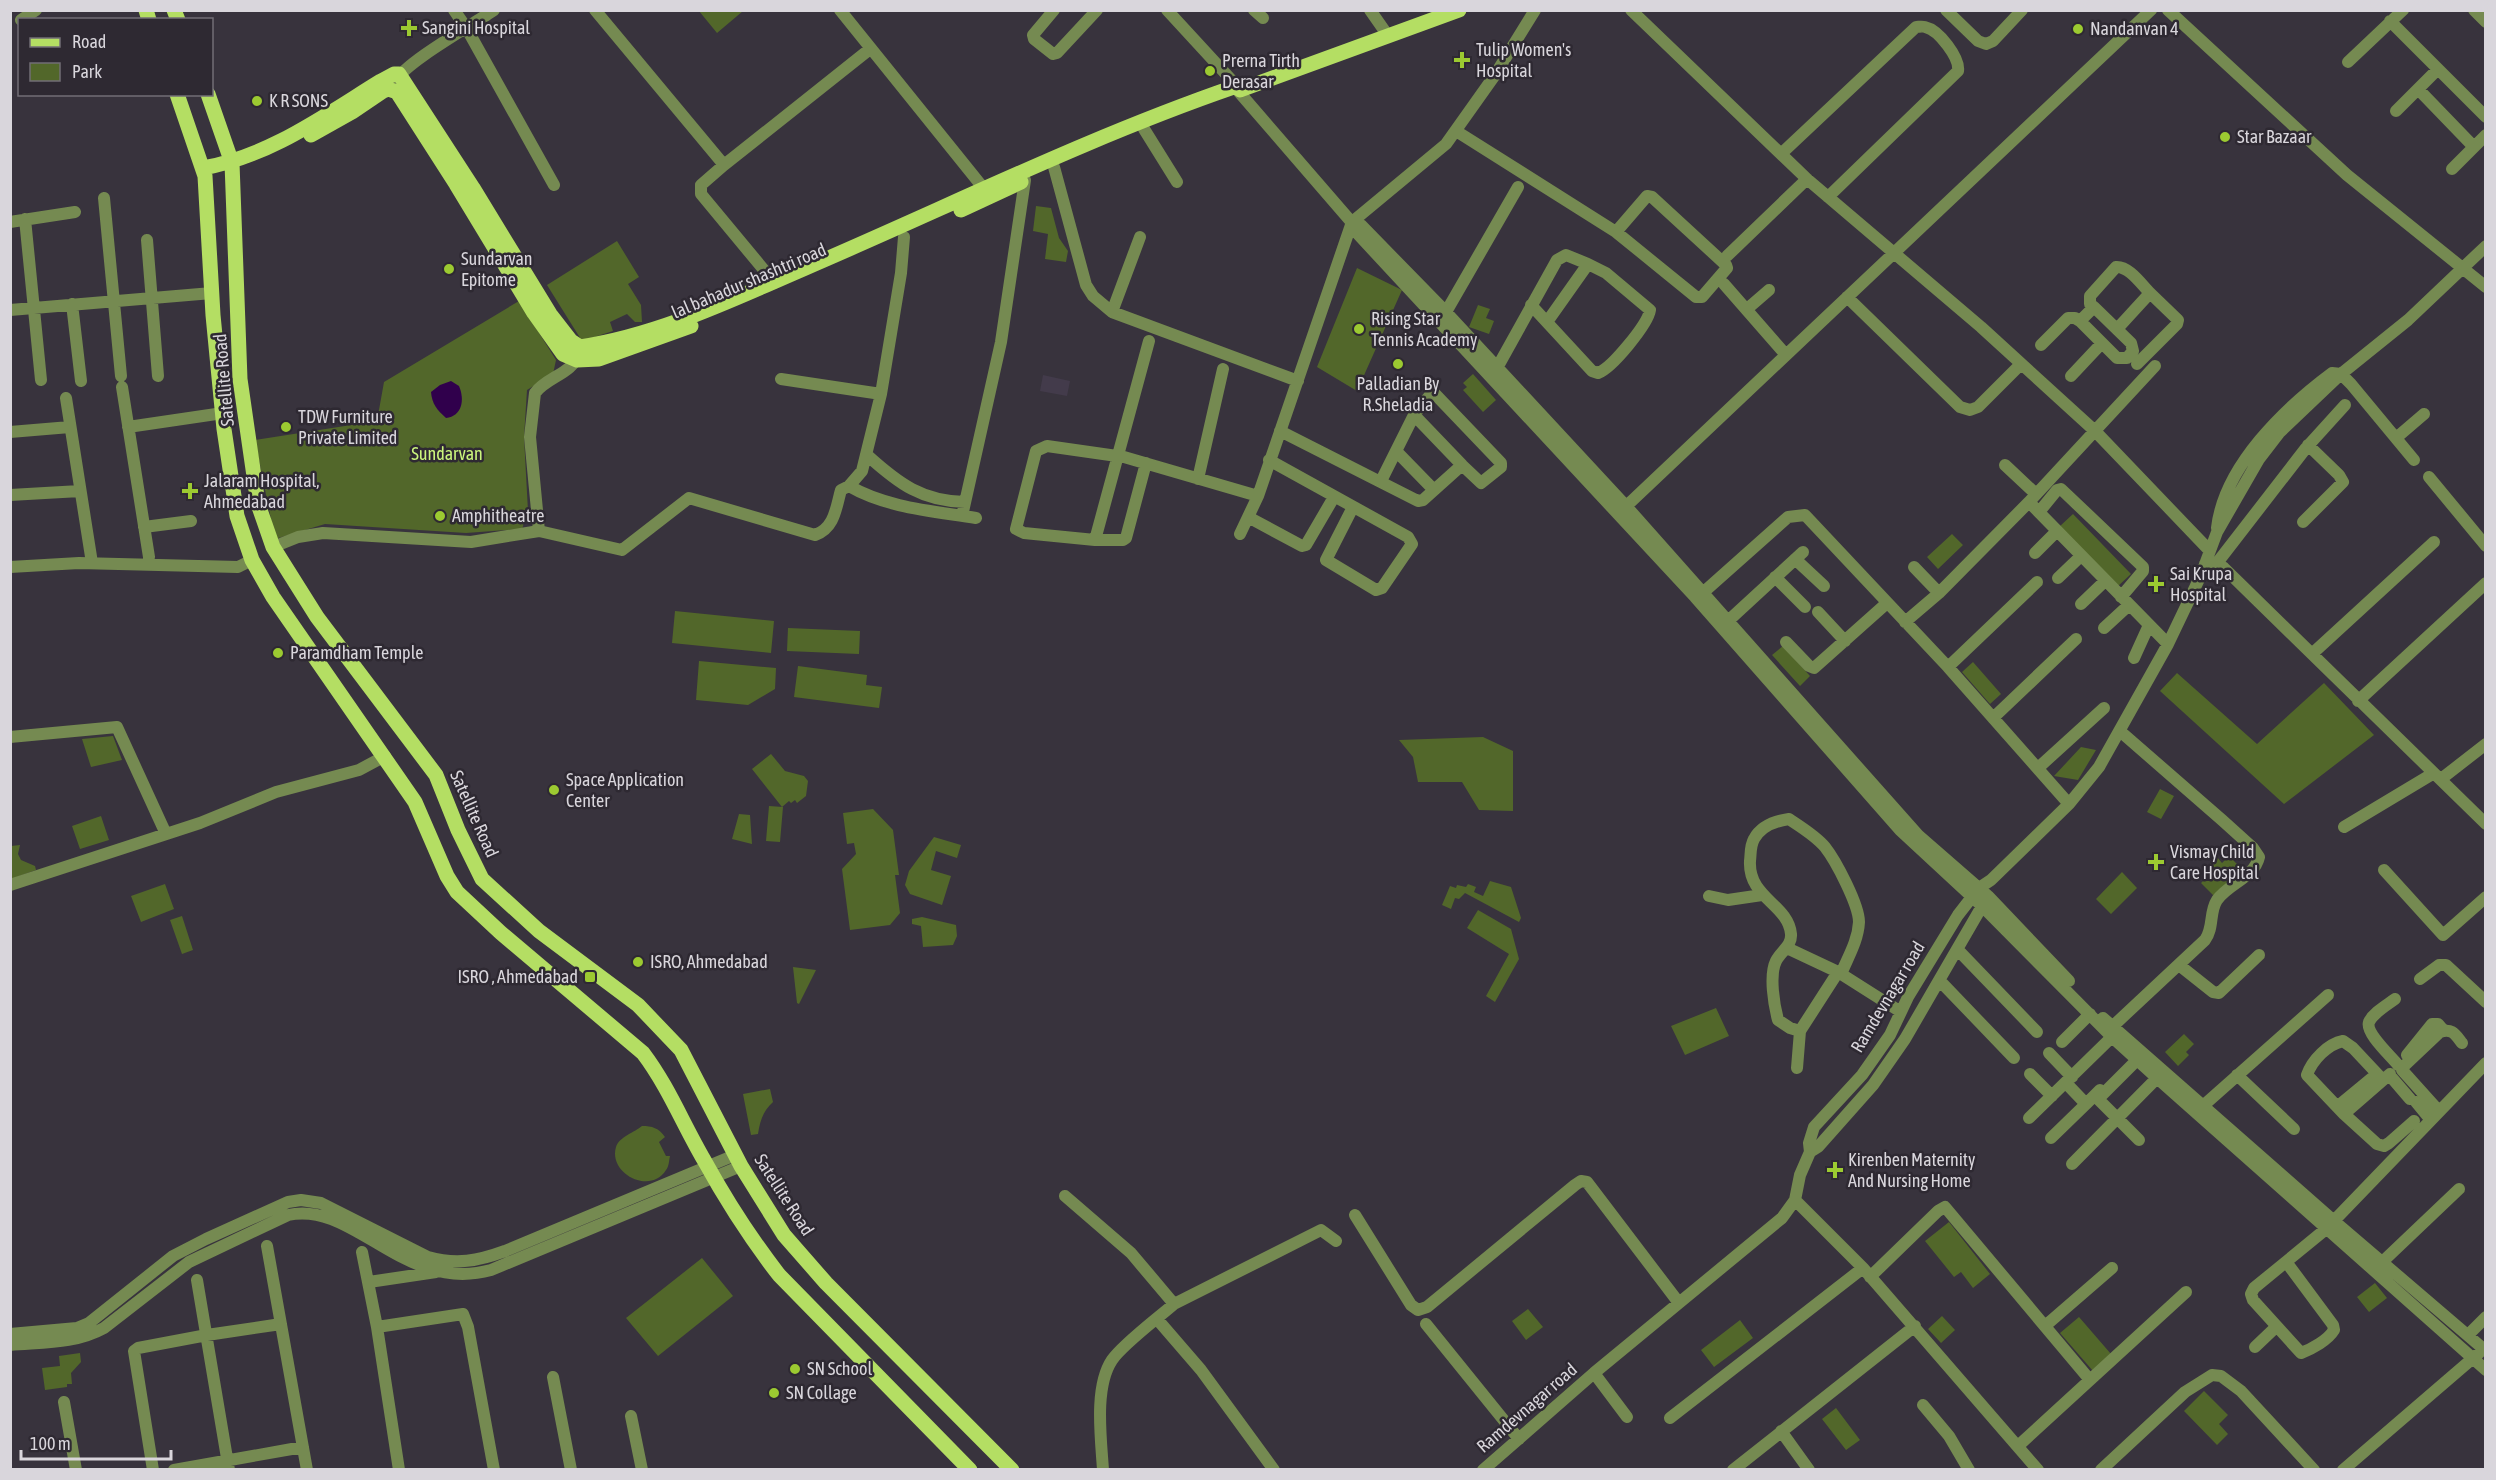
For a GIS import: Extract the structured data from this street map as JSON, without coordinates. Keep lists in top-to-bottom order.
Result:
{
  "streets": {
    "main road": ["lal bahadur shashtri road", "Satellite Road"],
    "street": ["Ramdevnagar road"]
  },
  "parks": ["Sundarvan"],
  "places": {
    "health": [
      "Sangini Hospital",
      "Tulip Women's Hospital",
      "Jalaram Hospital, Ahmedabad",
      "Sai Krupa Hospital",
      "Vismay Child Care Hospital",
      "Kirenben Maternity And Nursing Home"
    ],
    "other": [
      "Nandanvan 4",
      "Prerna Tirth Derasar",
      "K R SONS",
      "Star Bazaar",
      "Sundarvan Epitome",
      "Rising Star Tennis Academy",
      "Palladian By R.Sheladia",
      "TDW Furniture Private Limited",
      "Amphitheatre",
      "Paramdham Temple",
      "Space Application Center",
      "ISRO, Ahmedabad",
      "SN School",
      "SN Collage"
    ],
    "transit": ["ISRO , Ahmedabad"]
  },
  "legend": ["Road", "Park"],
  "scale_bar": "100 m"
}
